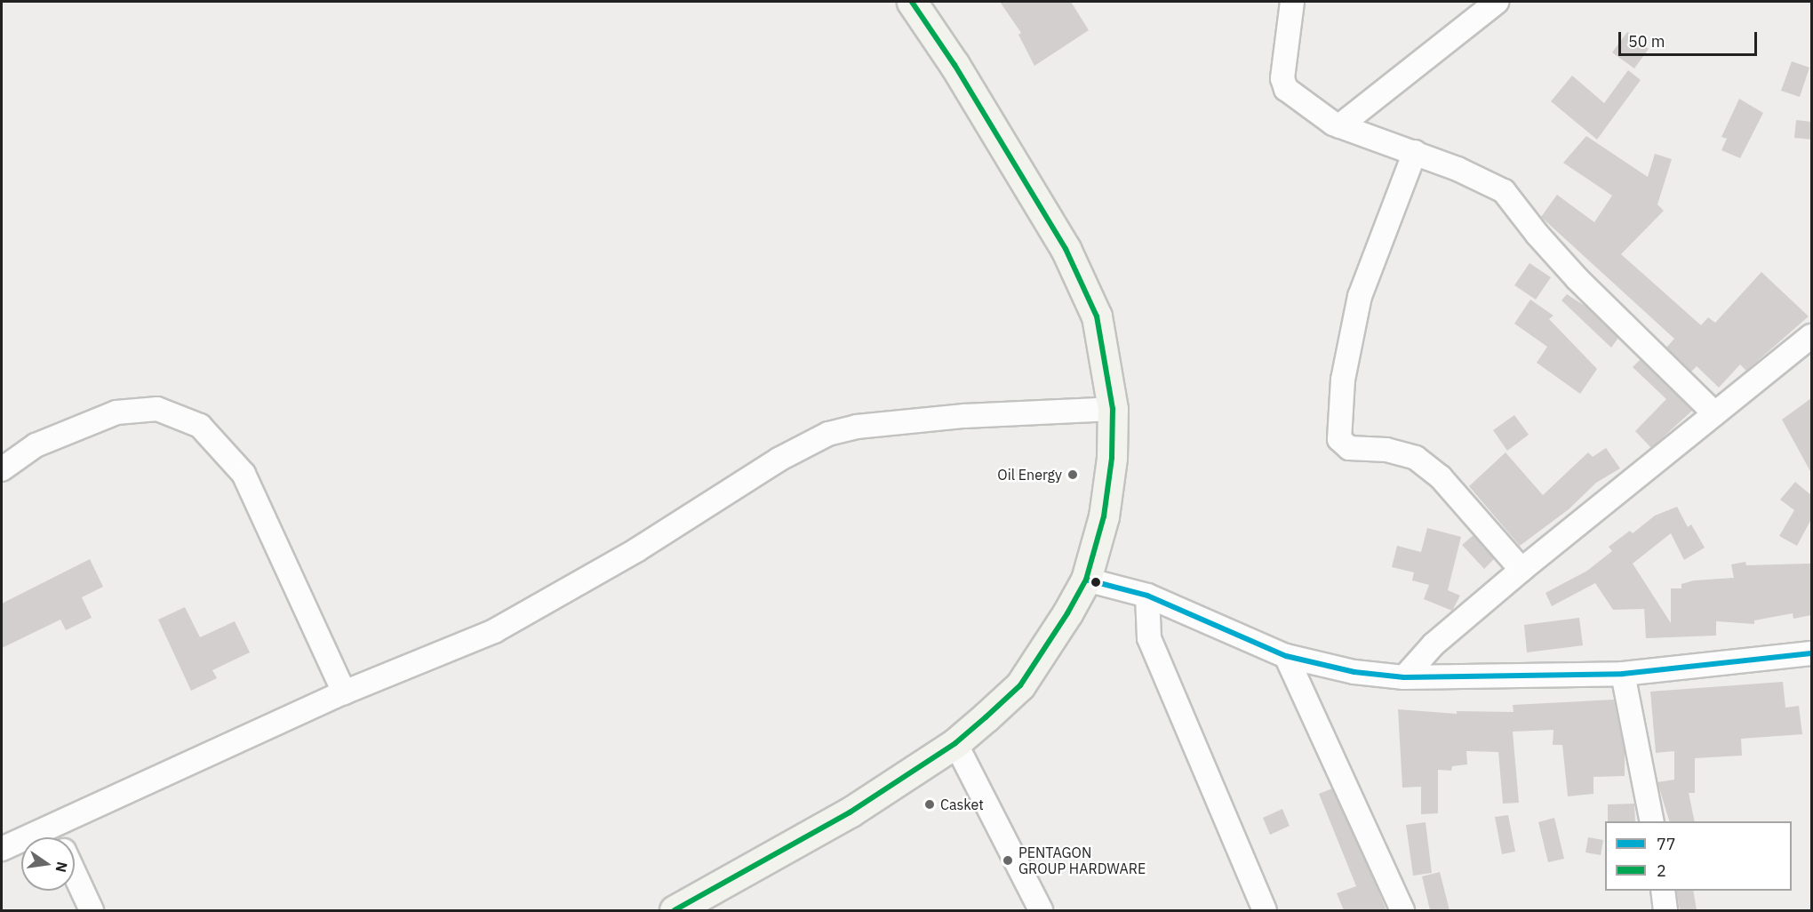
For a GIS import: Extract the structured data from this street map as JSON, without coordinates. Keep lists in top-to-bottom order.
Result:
{
  "places": ["Oil Energy", "Casket", "PENTAGON GROUP HARDWARE"],
  "lines": ["transit line 2", "transit line 77"],
  "legend": ["77", "2"],
  "scale_bar": "50 m",
  "north": "right"
}
